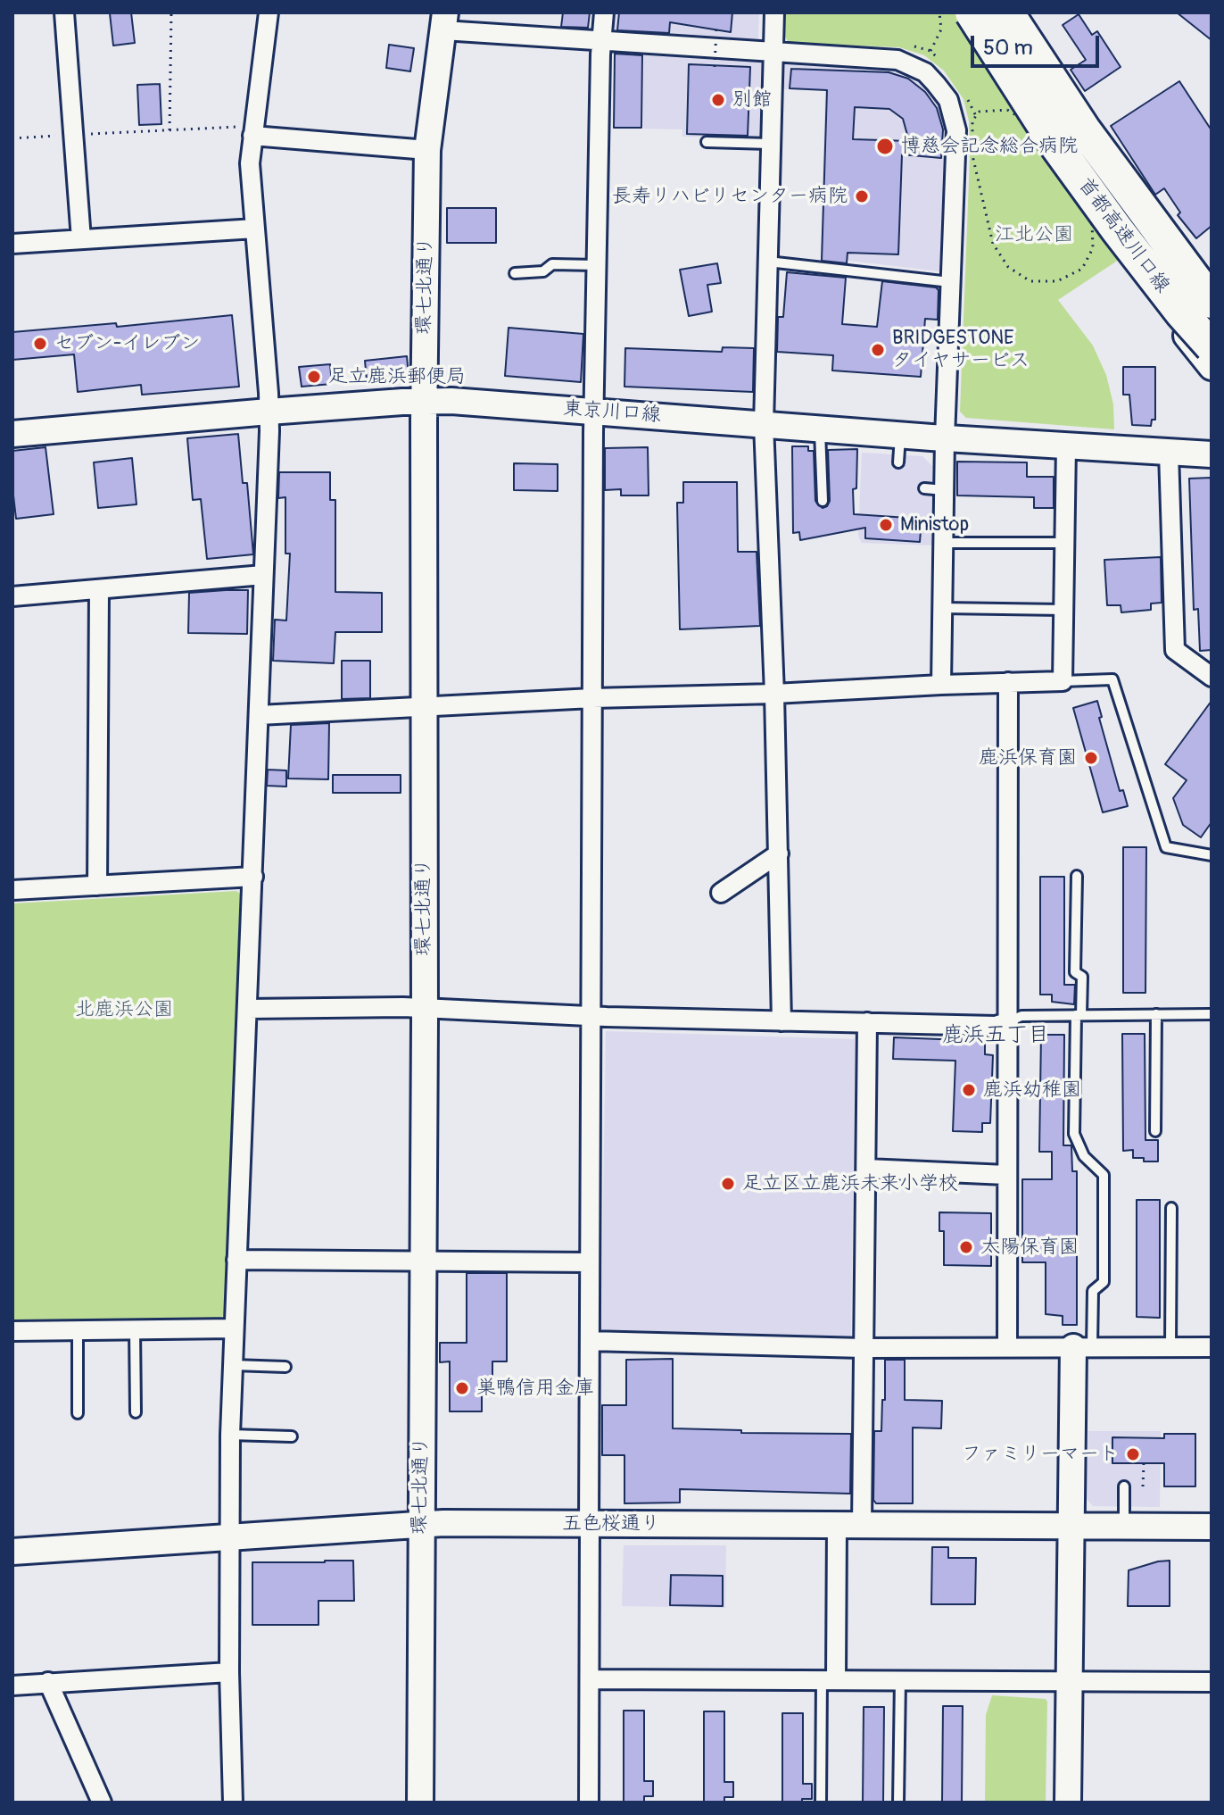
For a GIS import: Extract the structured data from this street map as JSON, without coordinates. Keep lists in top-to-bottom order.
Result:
{
  "streets": {
    "highway": ["首都高速川口線"],
    "street": ["環七北通り", "東京川口線", "五色桜通り"]
  },
  "crossings": [
    ["環七北通り", "東京川口線"],
    ["環七北通り", "五色桜通り"]
  ],
  "districts": ["鹿浜五丁目"],
  "parks": ["江北公園", "北鹿浜公園"],
  "places": [
    "別館",
    "博慈会記念総合病院",
    "長寿リハビリセンター病院",
    "セブン-イレブン",
    "BRIDGESTONE タイヤサービス",
    "足立鹿浜郵便局",
    "Ministop",
    "鹿浜保育園",
    "鹿浜幼稚園",
    "足立区立鹿浜未来小学校",
    "太陽保育園",
    "巣鴨信用金庫",
    "ファミリーマート"
  ],
  "scale_bar": "50 m"
}
